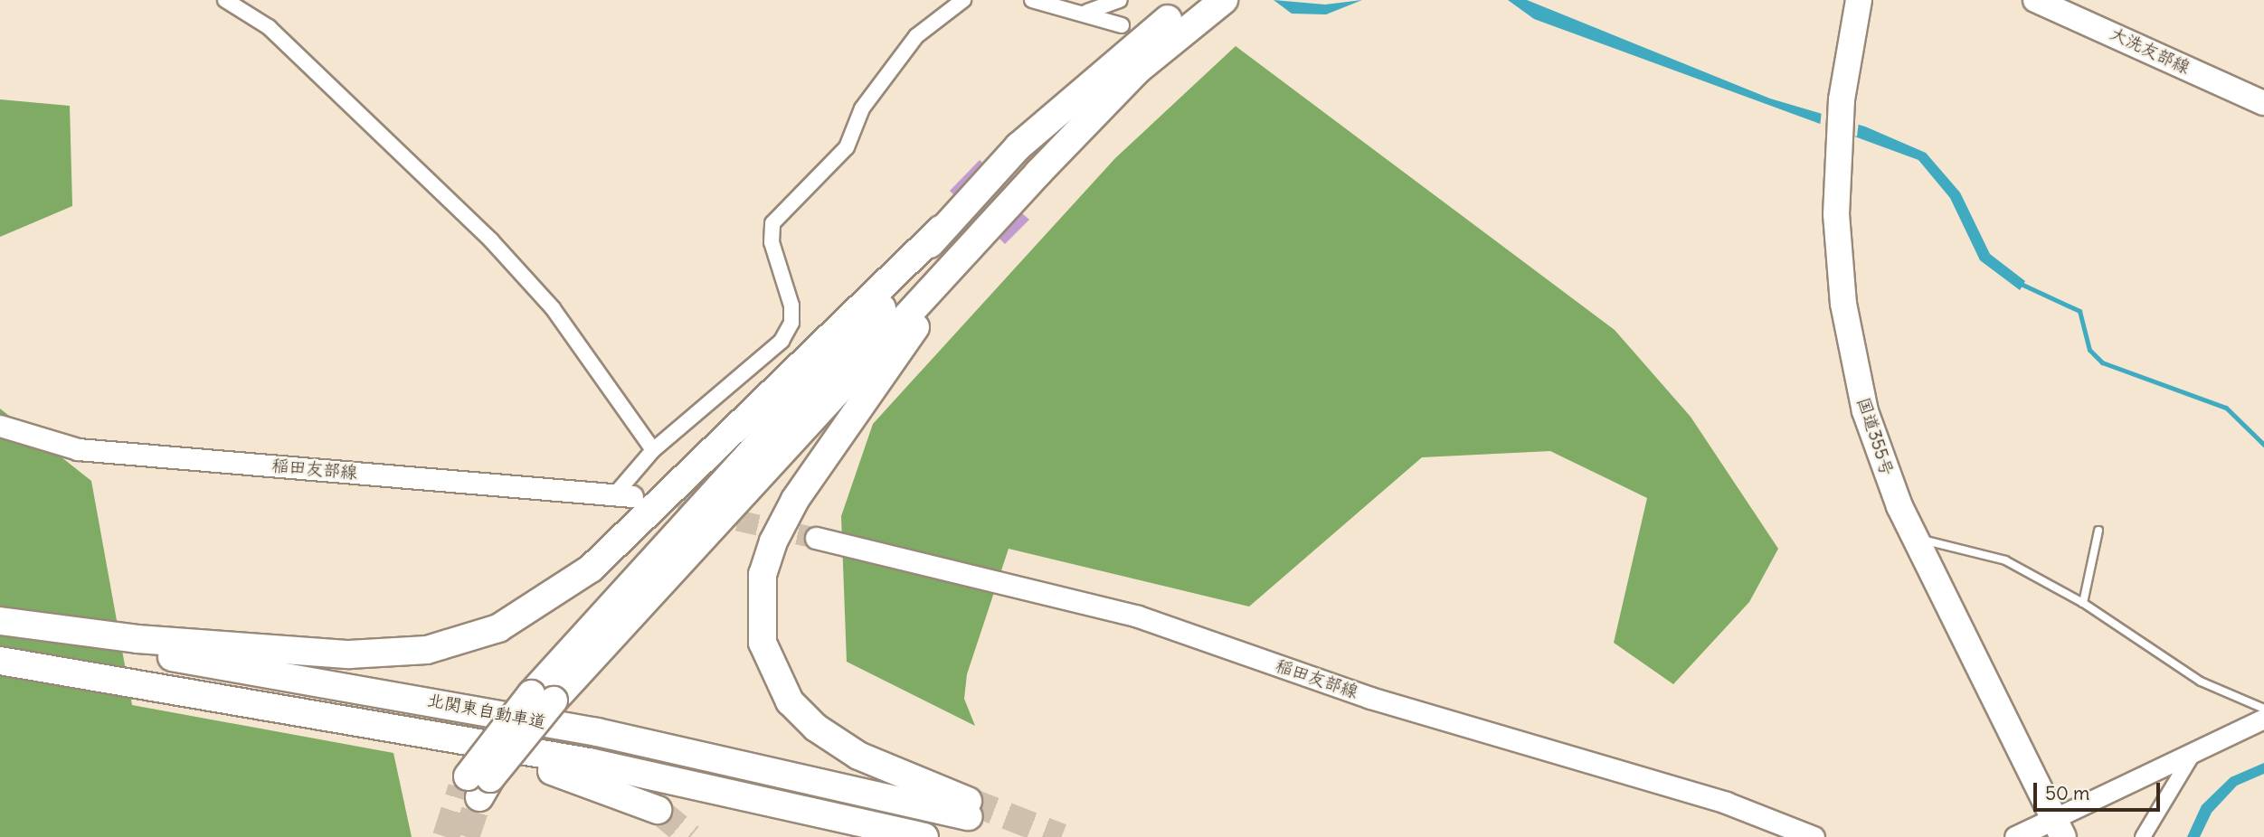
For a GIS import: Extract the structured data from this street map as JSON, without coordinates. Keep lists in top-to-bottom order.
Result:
{
  "streets": {
    "highway": ["国道355号", "北関東自動車道"],
    "main road": ["大洗友部線", "稲田友部線"]
  },
  "scale_bar": "50 m"
}
